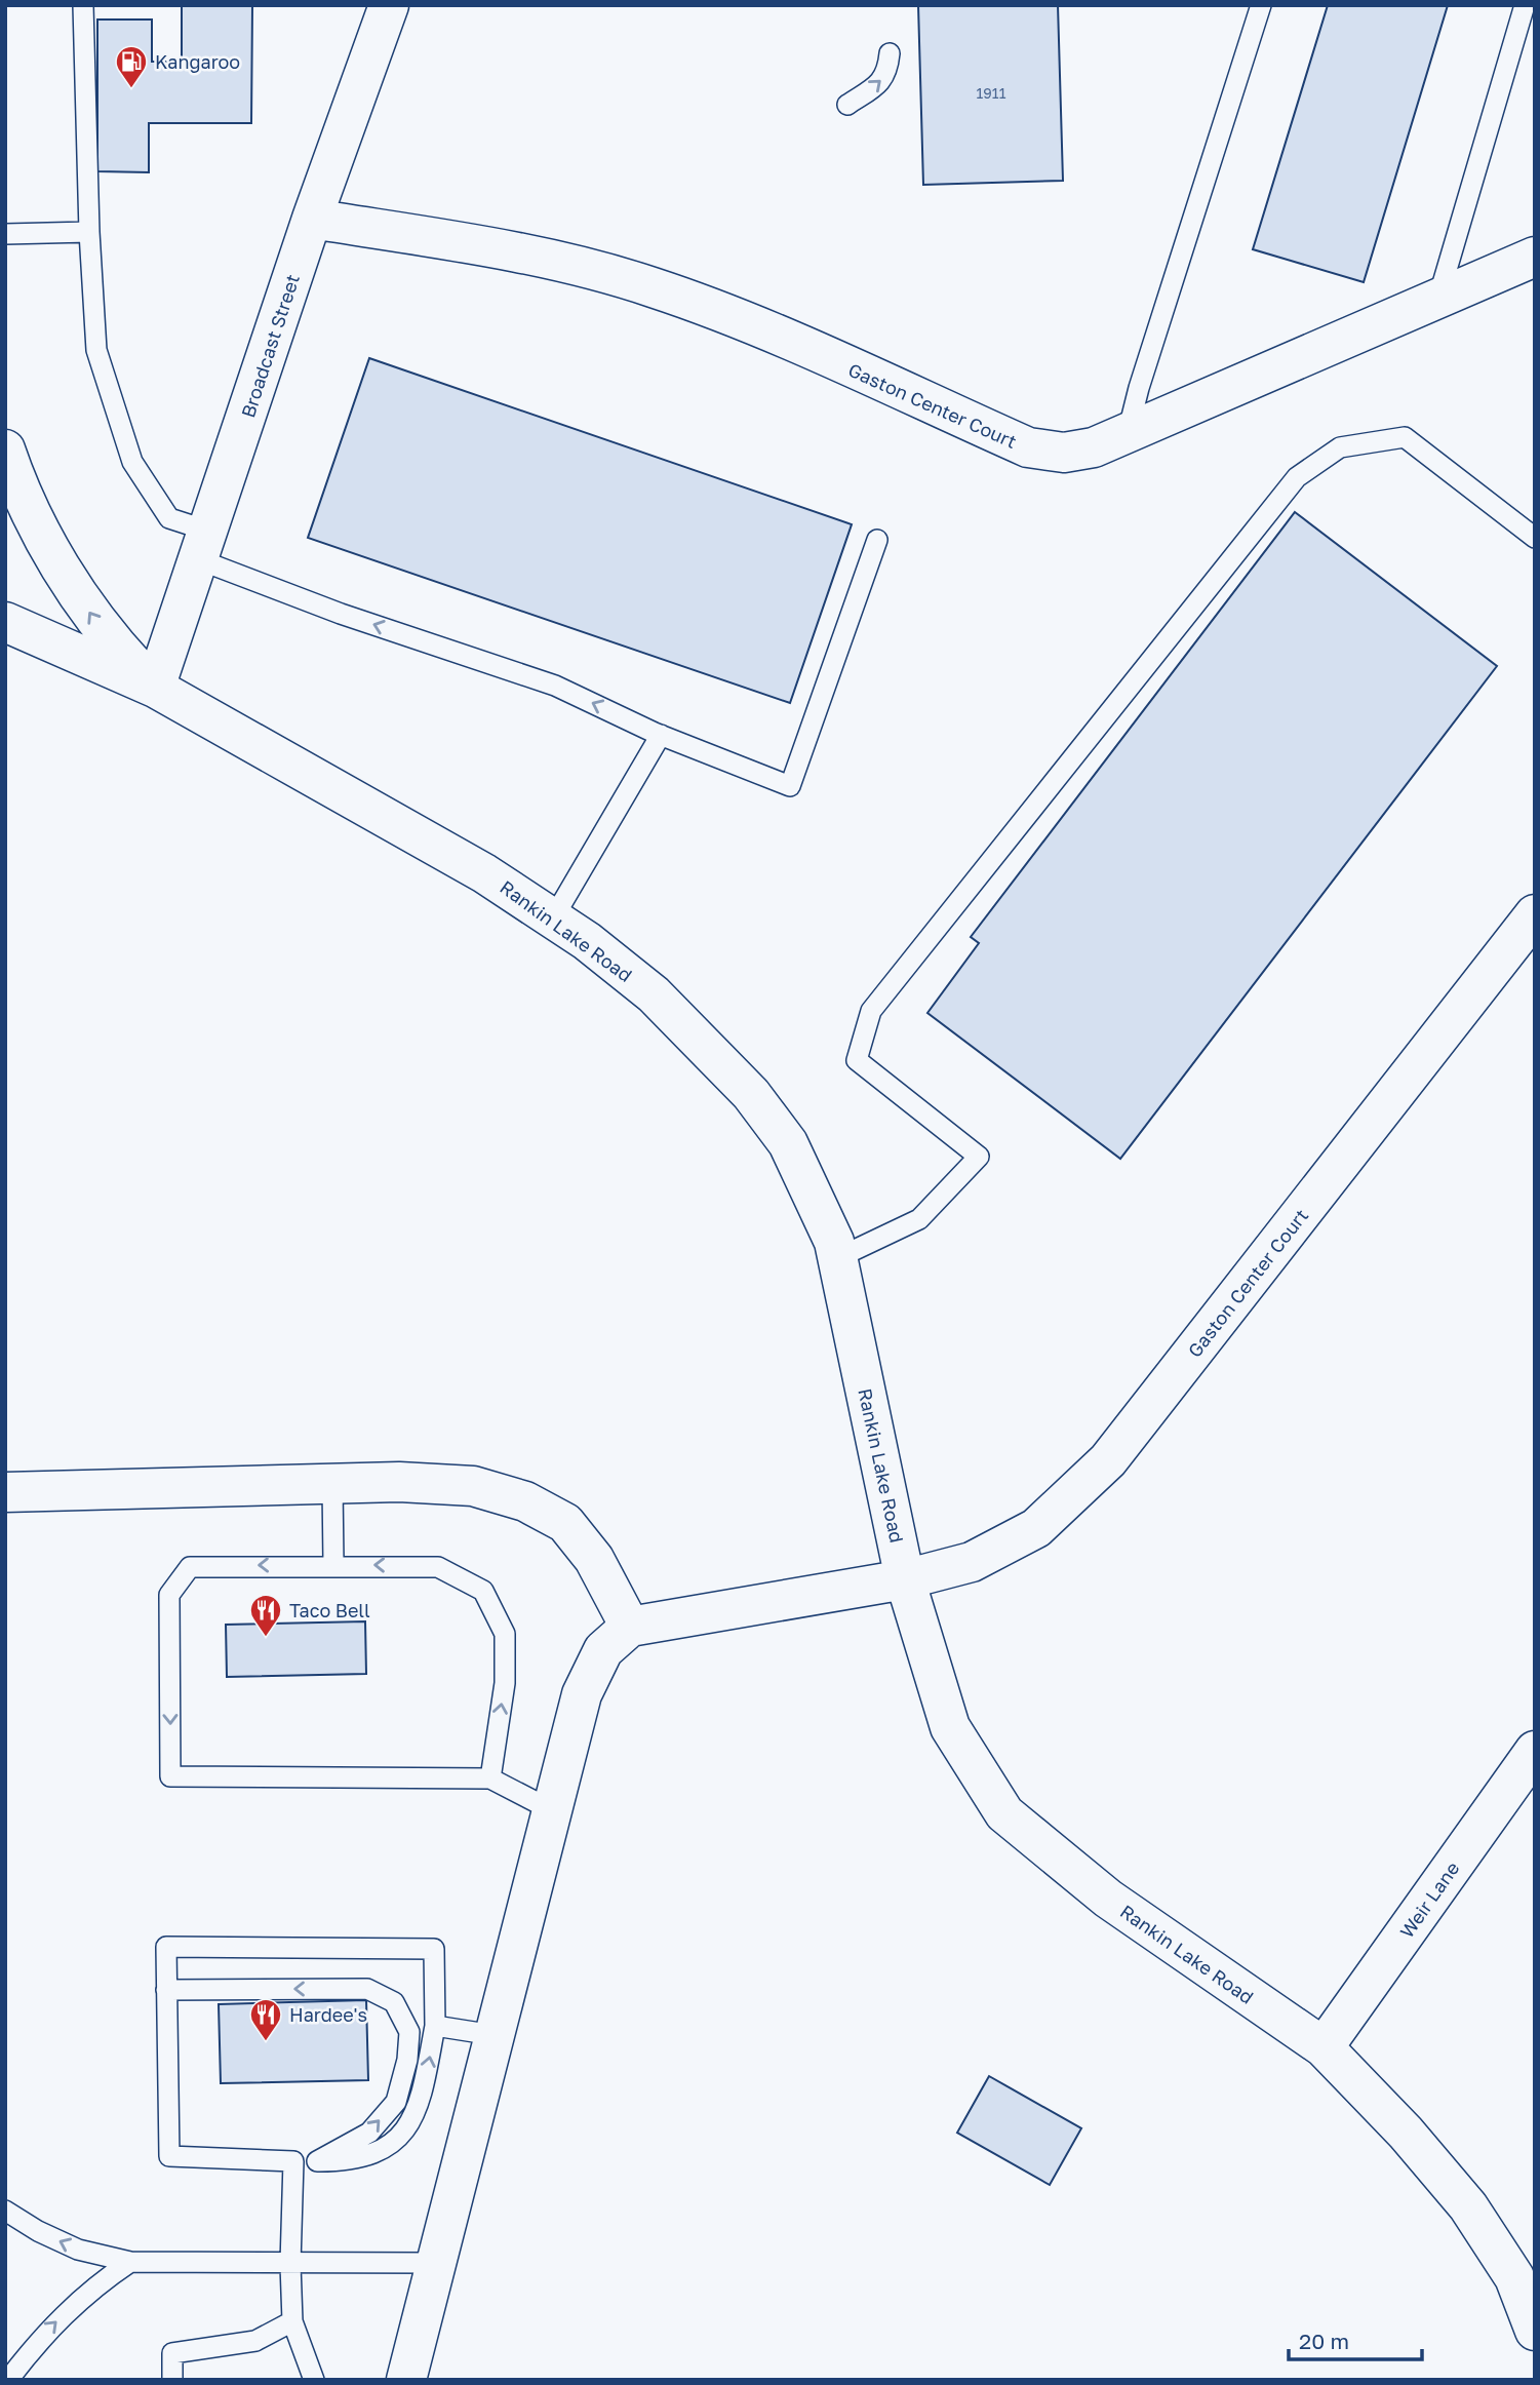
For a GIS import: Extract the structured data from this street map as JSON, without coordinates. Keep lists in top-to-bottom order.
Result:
{
  "streets": {
    "street": [
      "Broadcast Street",
      "Gaston Center Court",
      "Rankin Lake Road",
      "Weir Lane"
    ]
  },
  "crossings": [
    ["Broadcast Street", "Gaston Center Court"],
    ["Broadcast Street", "Rankin Lake Road"],
    ["Gaston Center Court", "Rankin Lake Road"],
    ["Rankin Lake Road", "Weir Lane"]
  ],
  "places": {
    "fuel station": ["Kangaroo"],
    "restaurant": ["Taco Bell", "Hardee's"]
  },
  "house_numbers": ["1911"],
  "scale_bar": "20 m"
}
